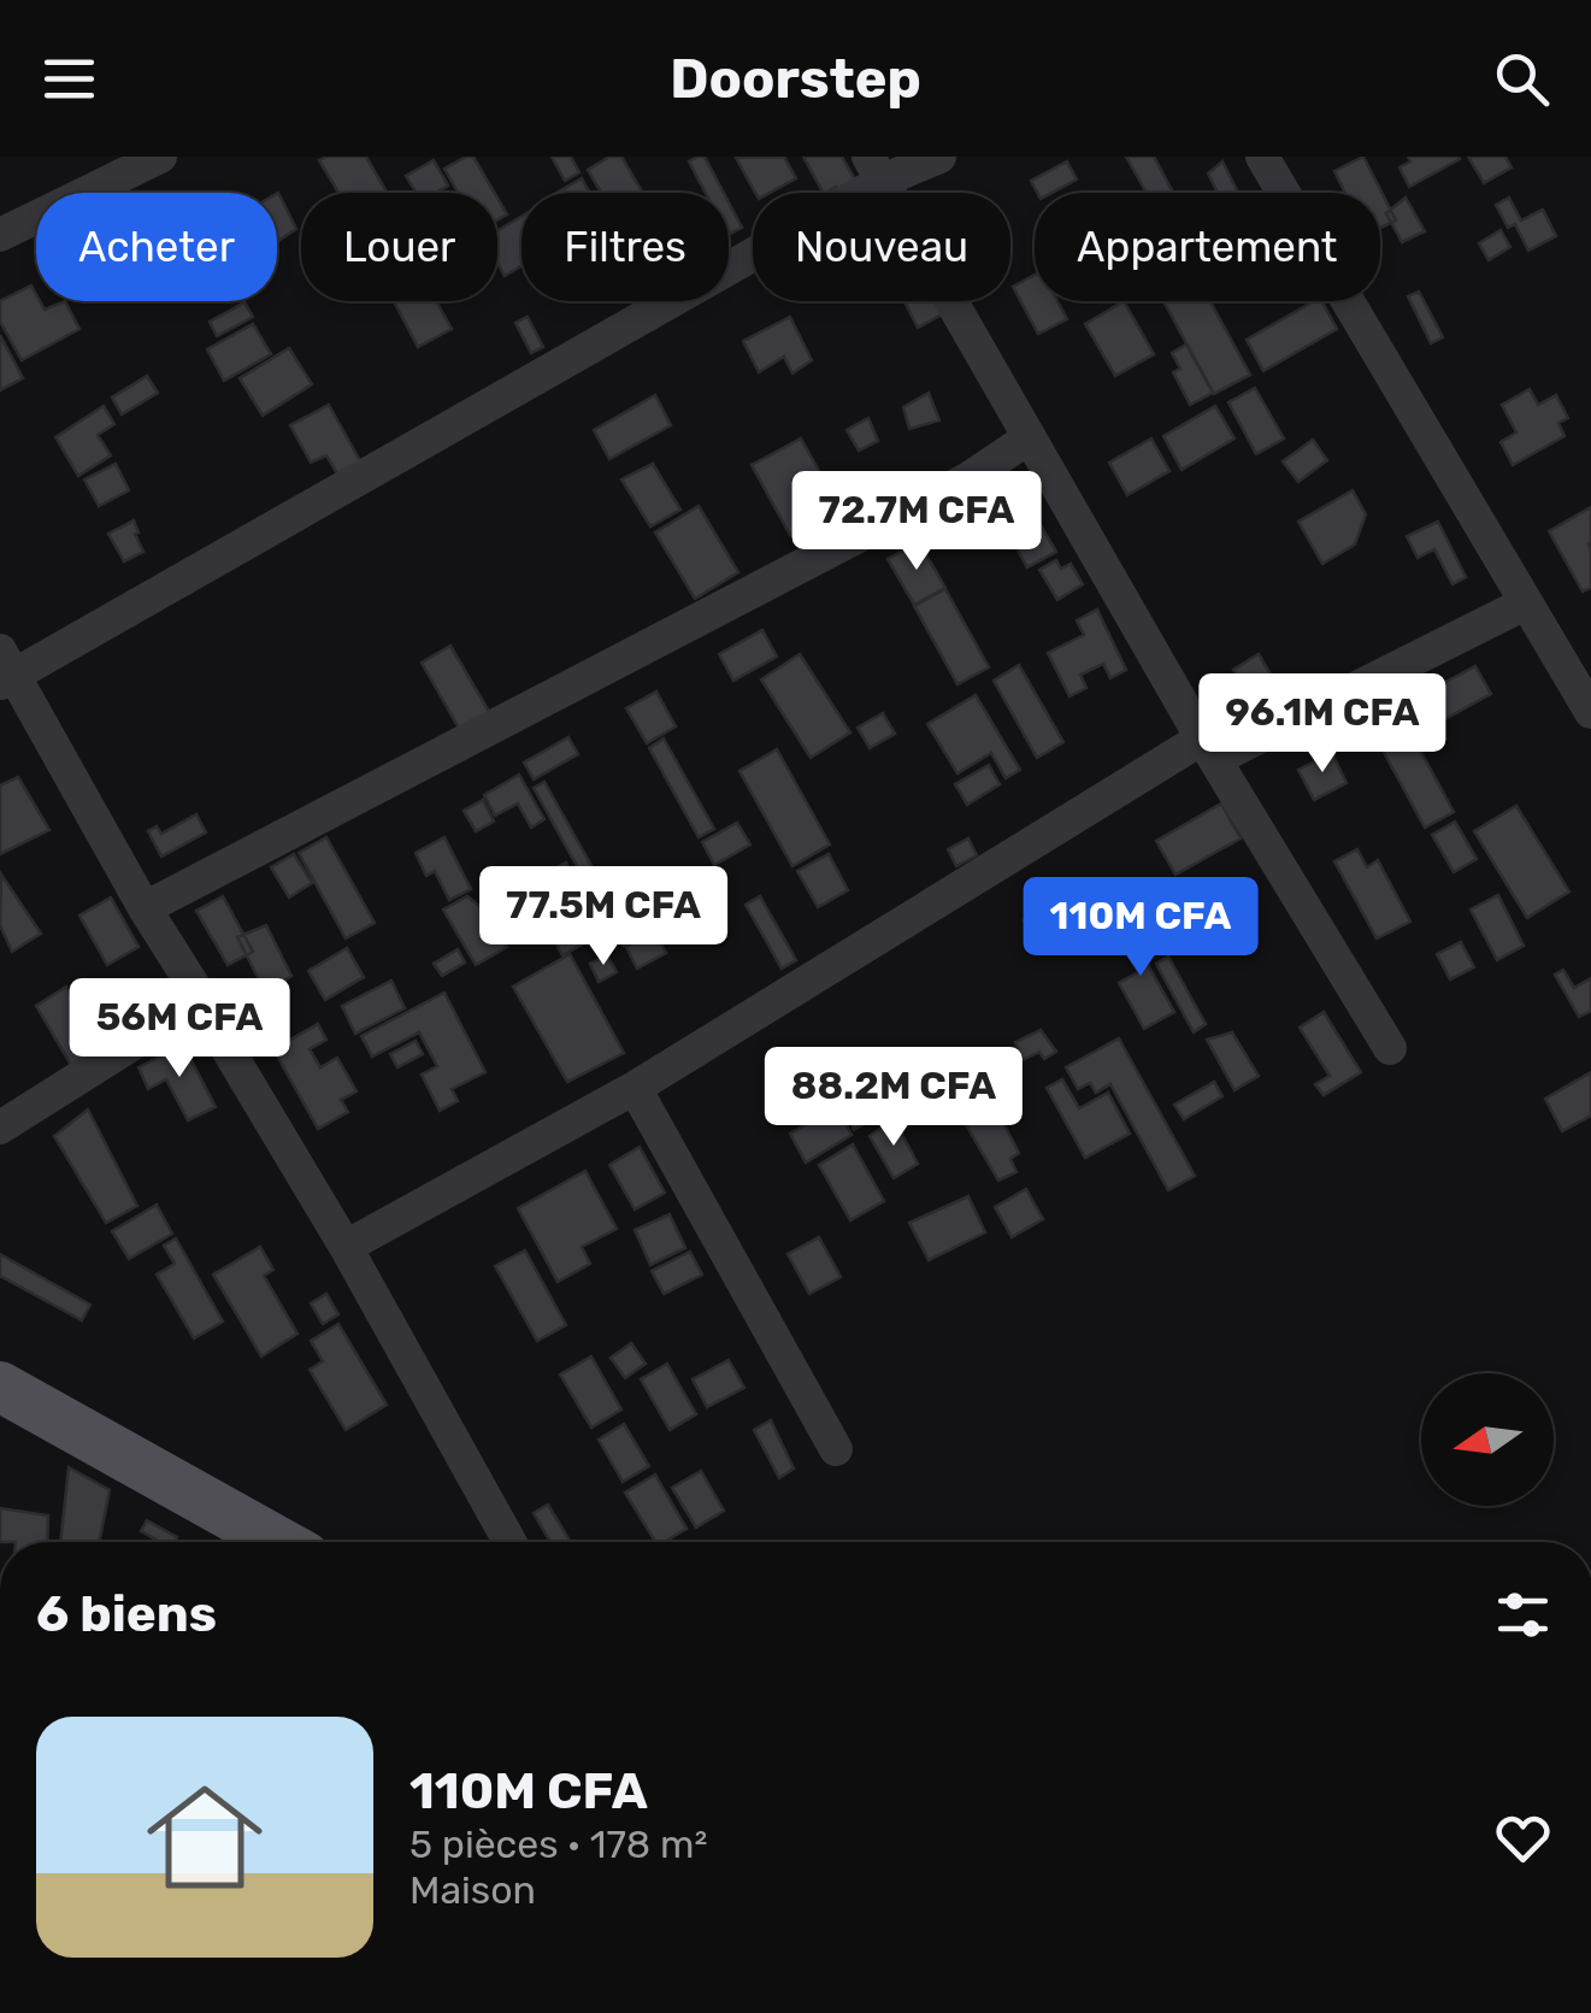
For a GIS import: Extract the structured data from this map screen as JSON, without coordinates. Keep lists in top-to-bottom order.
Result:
{
  "north": "left",
  "page": {
    "header": "Doorstep",
    "chip": [
      "Acheter",
      "Louer",
      "Filtres",
      "Nouveau",
      "Appartement"
    ],
    "price": [
      "72.7M CFA",
      "96.1M CFA",
      "77.5M CFA",
      "110M CFA",
      "56M CFA",
      "88.2M CFA"
    ],
    "heading": "6 biens",
    "list": [
      {
        "name": "110M CFA",
        "note": "5 pièces · 178 m² · Maison"
      }
    ]
  }
}
